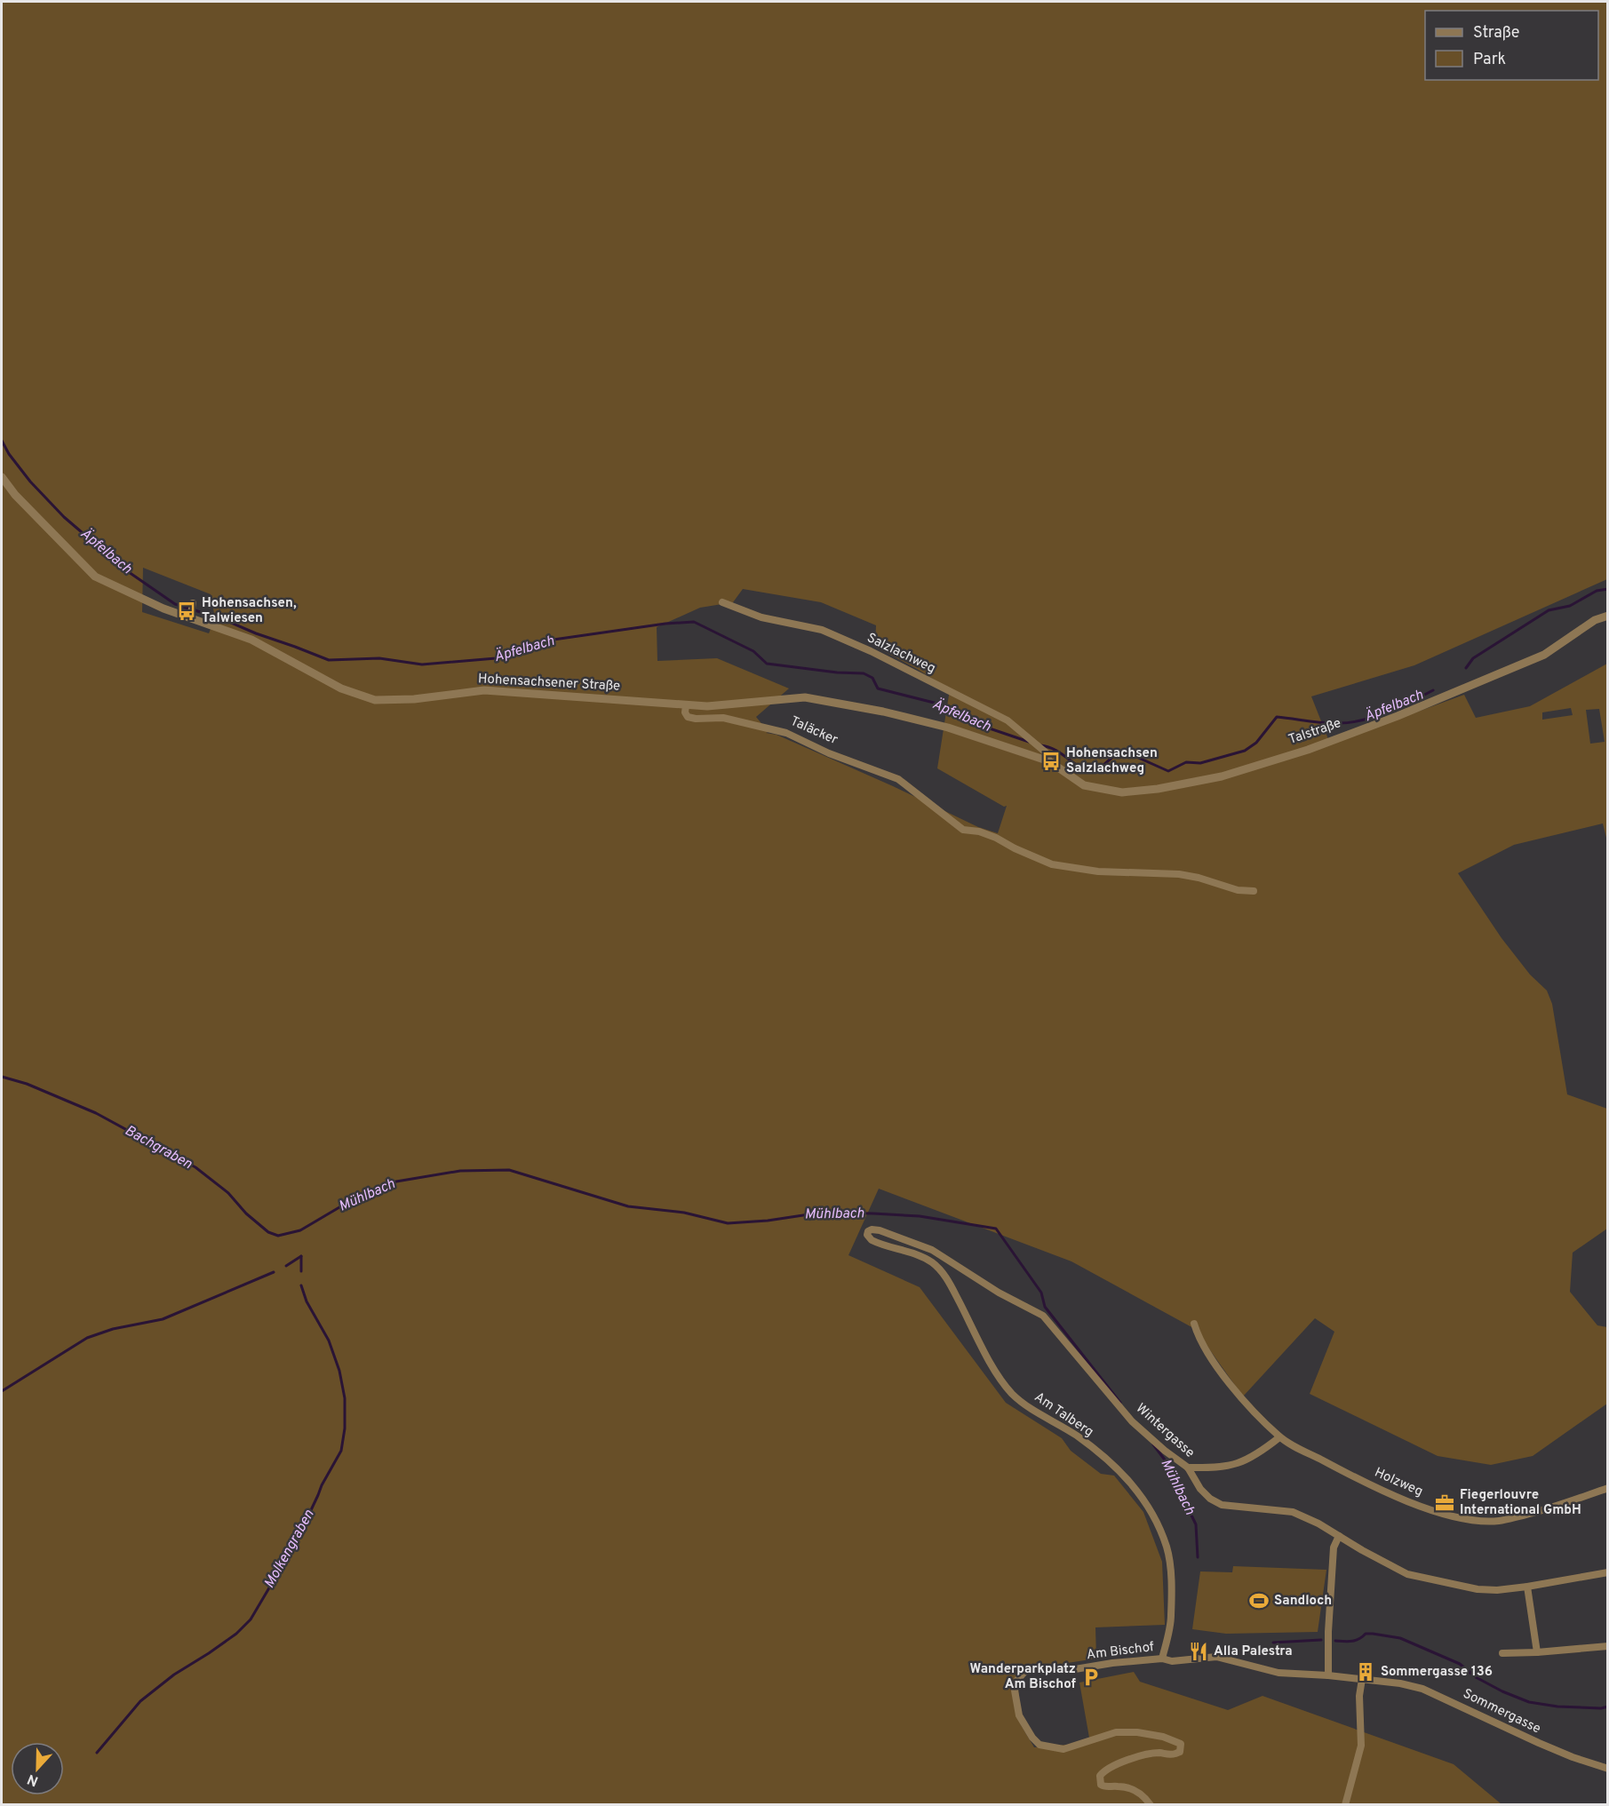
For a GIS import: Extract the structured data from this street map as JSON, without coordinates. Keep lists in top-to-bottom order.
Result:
{
  "streets": {
    "street": [
      "Salzlachweg",
      "Hohensachsener Straße",
      "Taläcker",
      "Talstraße",
      "Am Talberg",
      "Wintergasse",
      "Holzweg",
      "Am Bischof",
      "Sommergasse"
    ]
  },
  "crossings": [
    ["Salzlachweg", "Taläcker"],
    ["Salzlachweg", "Talstraße"],
    ["Hohensachsener Straße", "Taläcker"],
    ["Taläcker", "Talstraße"],
    ["Am Talberg", "Wintergasse"],
    ["Am Talberg", "Am Bischof"],
    ["Am Talberg", "Sommergasse"],
    ["Am Bischof", "Sommergasse"]
  ],
  "water": [
    "Äpfelbach",
    "Bachgraben",
    "Mühlbach",
    "Molkengraben"
  ],
  "places": {
    "bus stop": ["Hohensachsen, Talwiesen", "Hohensachsen Salzlachweg"],
    "office": ["Fiegerlouvre International GmbH"],
    "sports": ["Sandloch"],
    "restaurant": ["Alla Palestra"],
    "building": ["Sommergasse 136"],
    "parking": ["Wanderparkplatz Am Bischof"]
  },
  "legend": ["Straße", "Park"],
  "north": "bottom"
}
